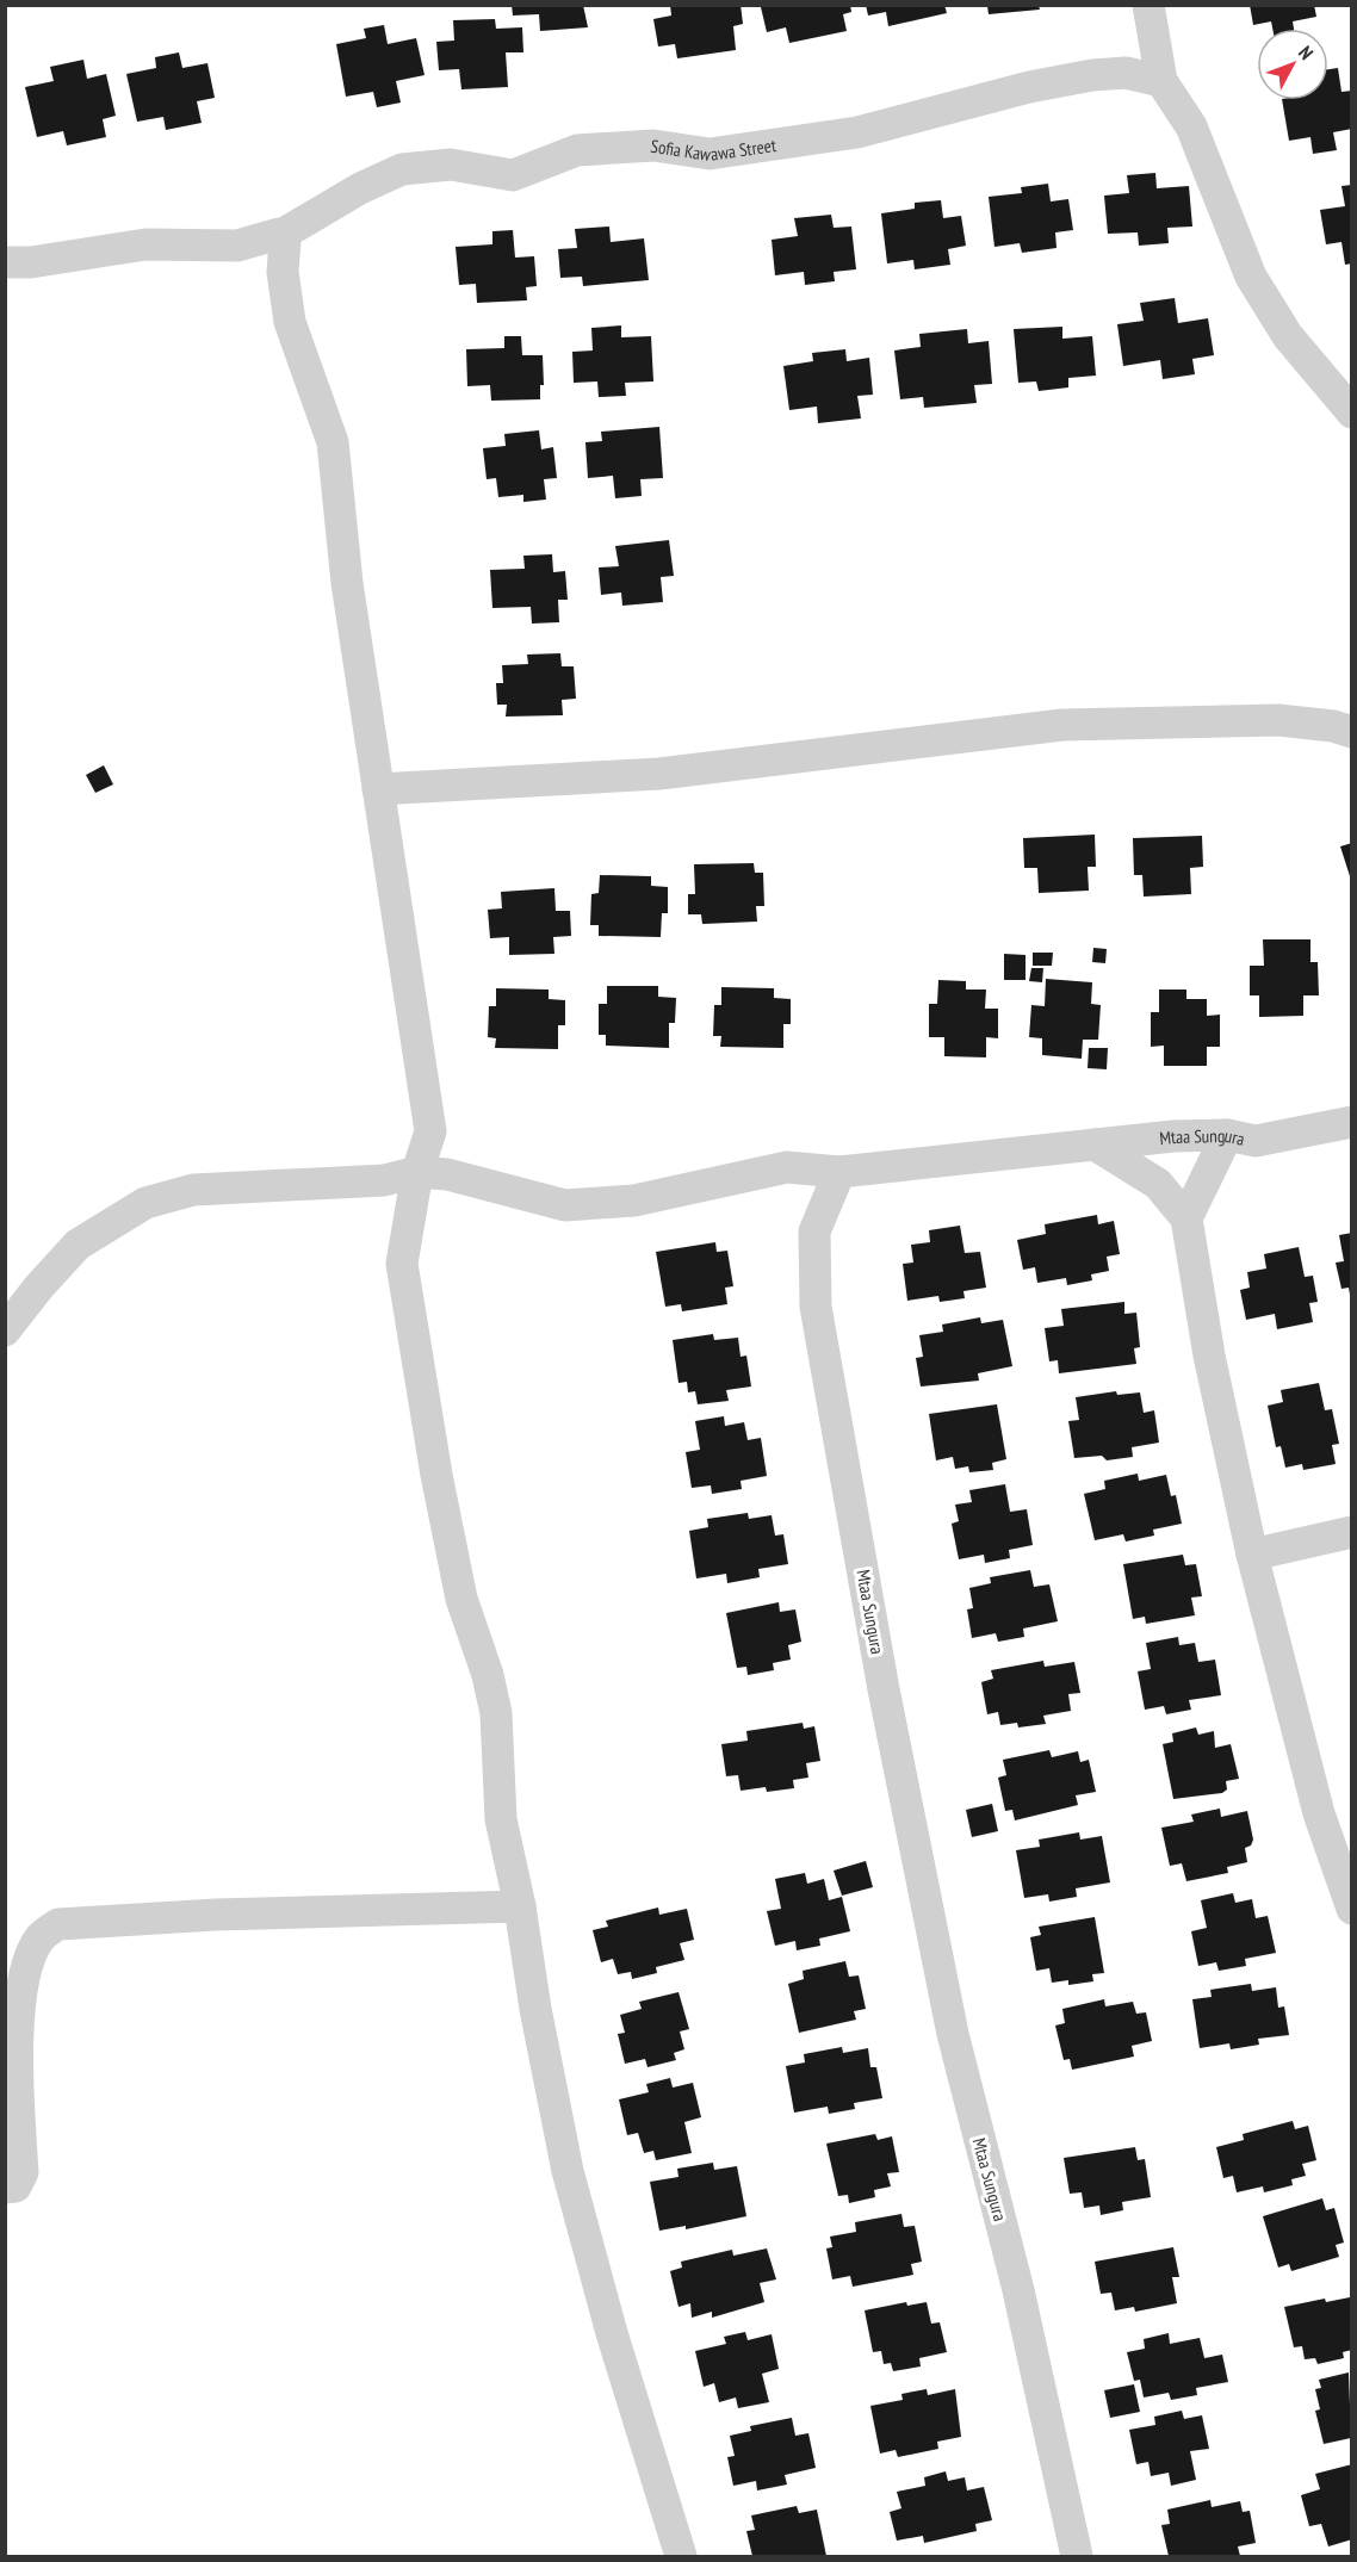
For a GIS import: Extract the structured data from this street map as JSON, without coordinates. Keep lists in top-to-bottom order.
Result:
{
  "streets": {
    "street": ["Sofia Kawawa Street", "Mtaa Sungura"]
  },
  "north": "top right"
}
